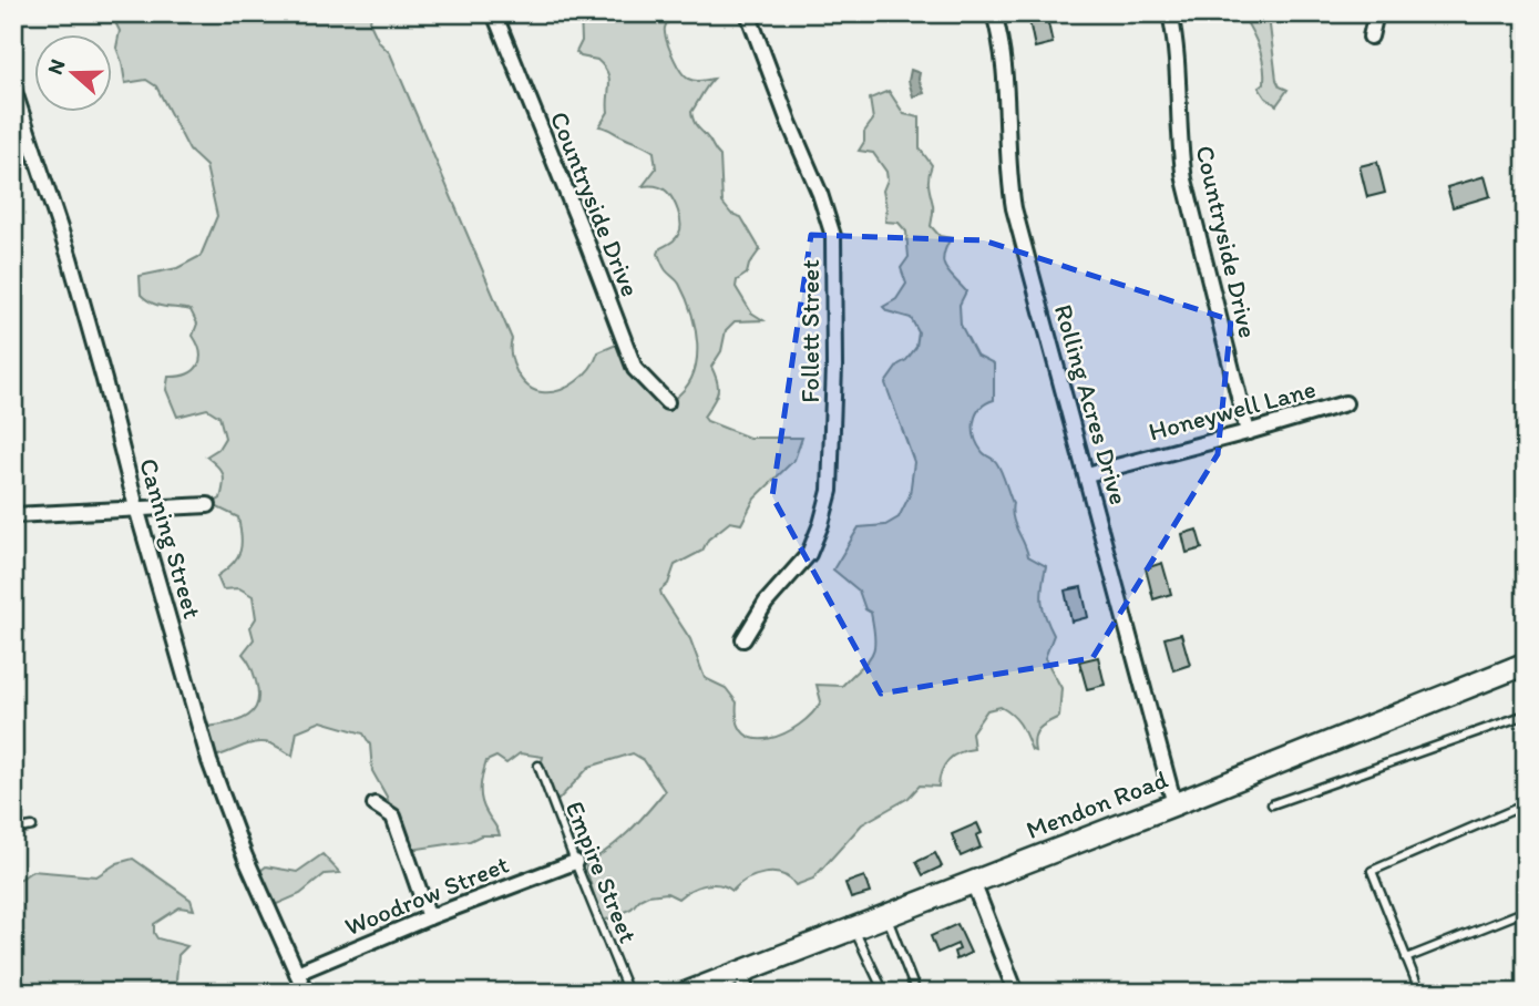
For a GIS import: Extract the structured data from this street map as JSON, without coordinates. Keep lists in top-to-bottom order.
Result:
{
  "streets": {
    "main road": ["Mendon Road"],
    "street": [
      "Countryside Drive",
      "Follett Street",
      "Rolling Acres Drive",
      "Honeywell Lane",
      "Canning Street",
      "Woodrow Street"
    ],
    "lane": ["Empire Street"]
  },
  "crossings": [
    ["Countryside Drive", "Honeywell Lane"],
    ["Rolling Acres Drive", "Honeywell Lane"],
    ["Rolling Acres Drive", "Mendon Road"],
    ["Canning Street", "Woodrow Street"],
    ["Empire Street", "Woodrow Street"]
  ],
  "north": "left"
}
